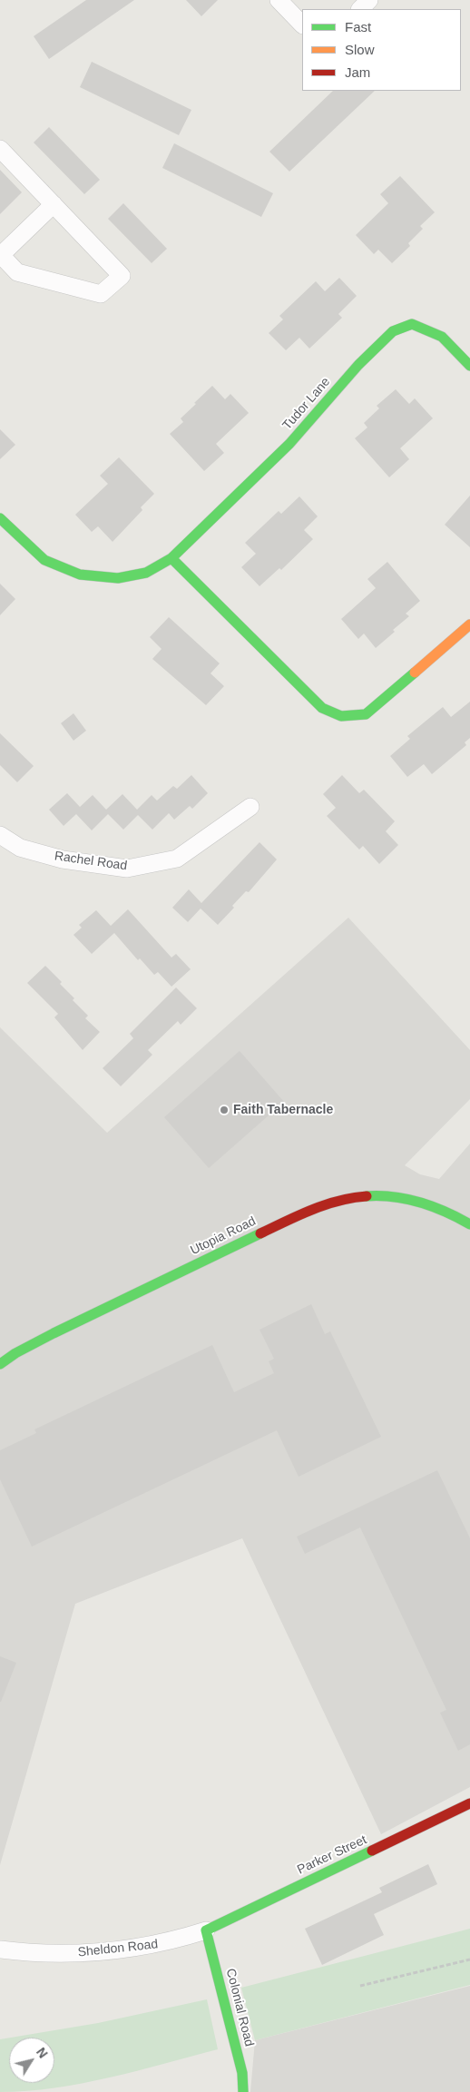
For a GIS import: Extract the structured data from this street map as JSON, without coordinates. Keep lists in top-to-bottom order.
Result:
{
  "streets": {
    "street": [
      "Tudor Lane",
      "Rachel Road",
      "Utopia Road",
      "Parker Street",
      "Sheldon Road",
      "Colonial Road"
    ]
  },
  "crossings": [
    ["Parker Street", "Sheldon Road"],
    ["Parker Street", "Colonial Road"],
    ["Sheldon Road", "Colonial Road"]
  ],
  "places": ["Faith Tabernacle"],
  "legend": ["Fast", "Slow", "Jam"],
  "north": "top right"
}
